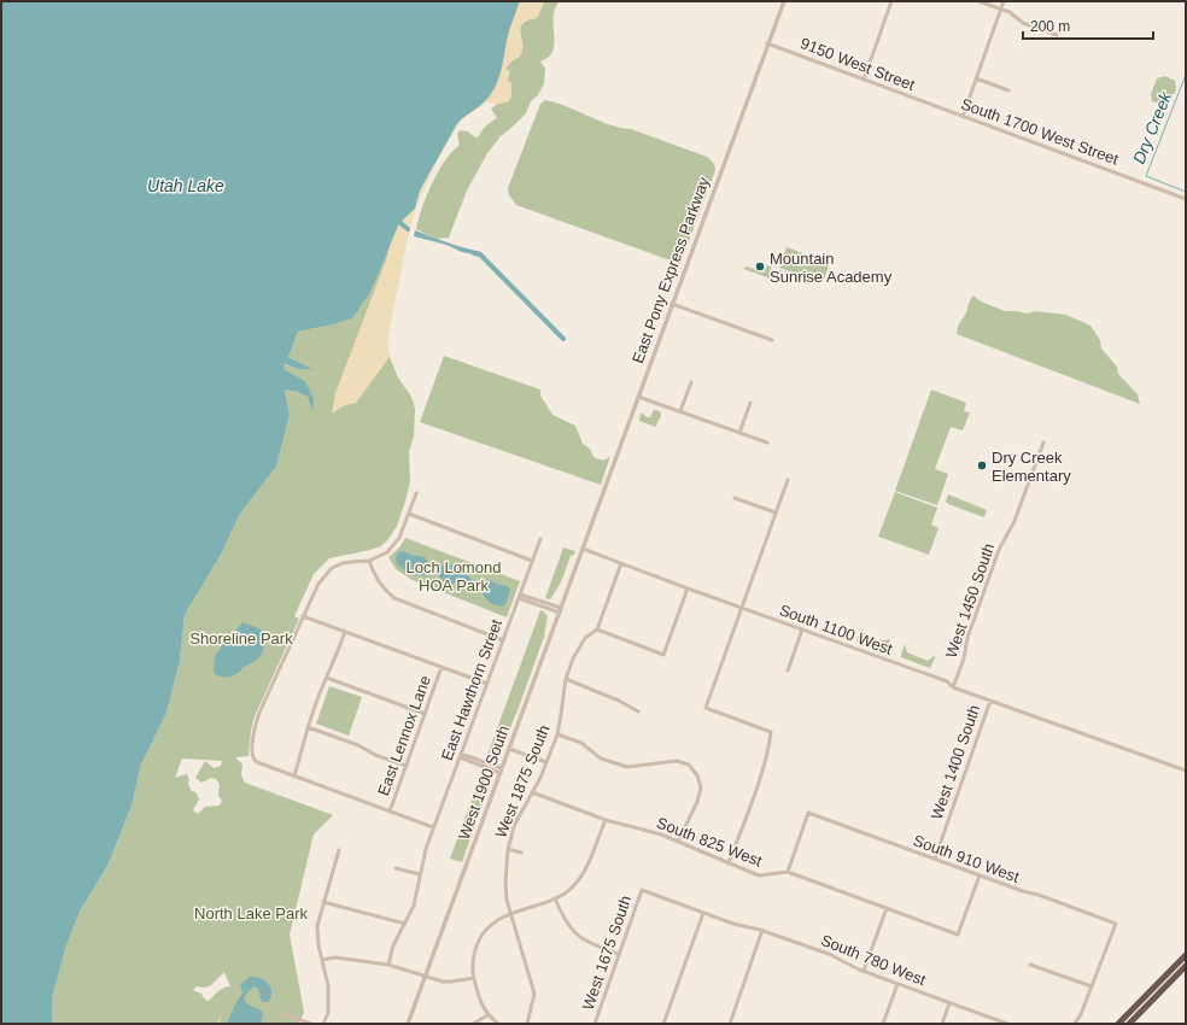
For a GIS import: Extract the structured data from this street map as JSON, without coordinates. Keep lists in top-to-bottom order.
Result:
{
  "streets": {
    "street": [
      "9150 West Street",
      "South 1700 West Street",
      "East Pony Express Parkway",
      "West 1450 South",
      "South 1100 West",
      "East Hawthorn Street",
      "East Lennox Lane",
      "West 1400 South",
      "West 1875 South",
      "West 1900 South",
      "South 825 West",
      "South 910 West",
      "West 1675 South",
      "South 780 West"
    ]
  },
  "crossings": [
    ["9150 West Street", "South 1700 West Street"],
    ["9150 West Street", "East Pony Express Parkway"],
    ["East Pony Express Parkway", "South 1100 West"],
    ["East Pony Express Parkway", "West 1900 South"],
    ["West 1450 South", "South 1100 West"],
    ["South 1100 West", "West 1400 South"],
    ["South 1100 West", "West 1875 South"],
    ["South 1100 West", "West 1900 South"],
    ["West 1400 South", "South 910 West"],
    ["West 1875 South", "South 825 West"],
    ["South 825 West", "South 910 West"],
    ["West 1675 South", "South 780 West"]
  ],
  "water": ["Dry Creek", "Utah Lake"],
  "parks": ["Loch Lomond HOA Park", "Shoreline Park", "North Lake Park"],
  "places": ["Mountain Sunrise Academy", "Dry Creek Elementary"],
  "scale_bar": "200 m"
}
